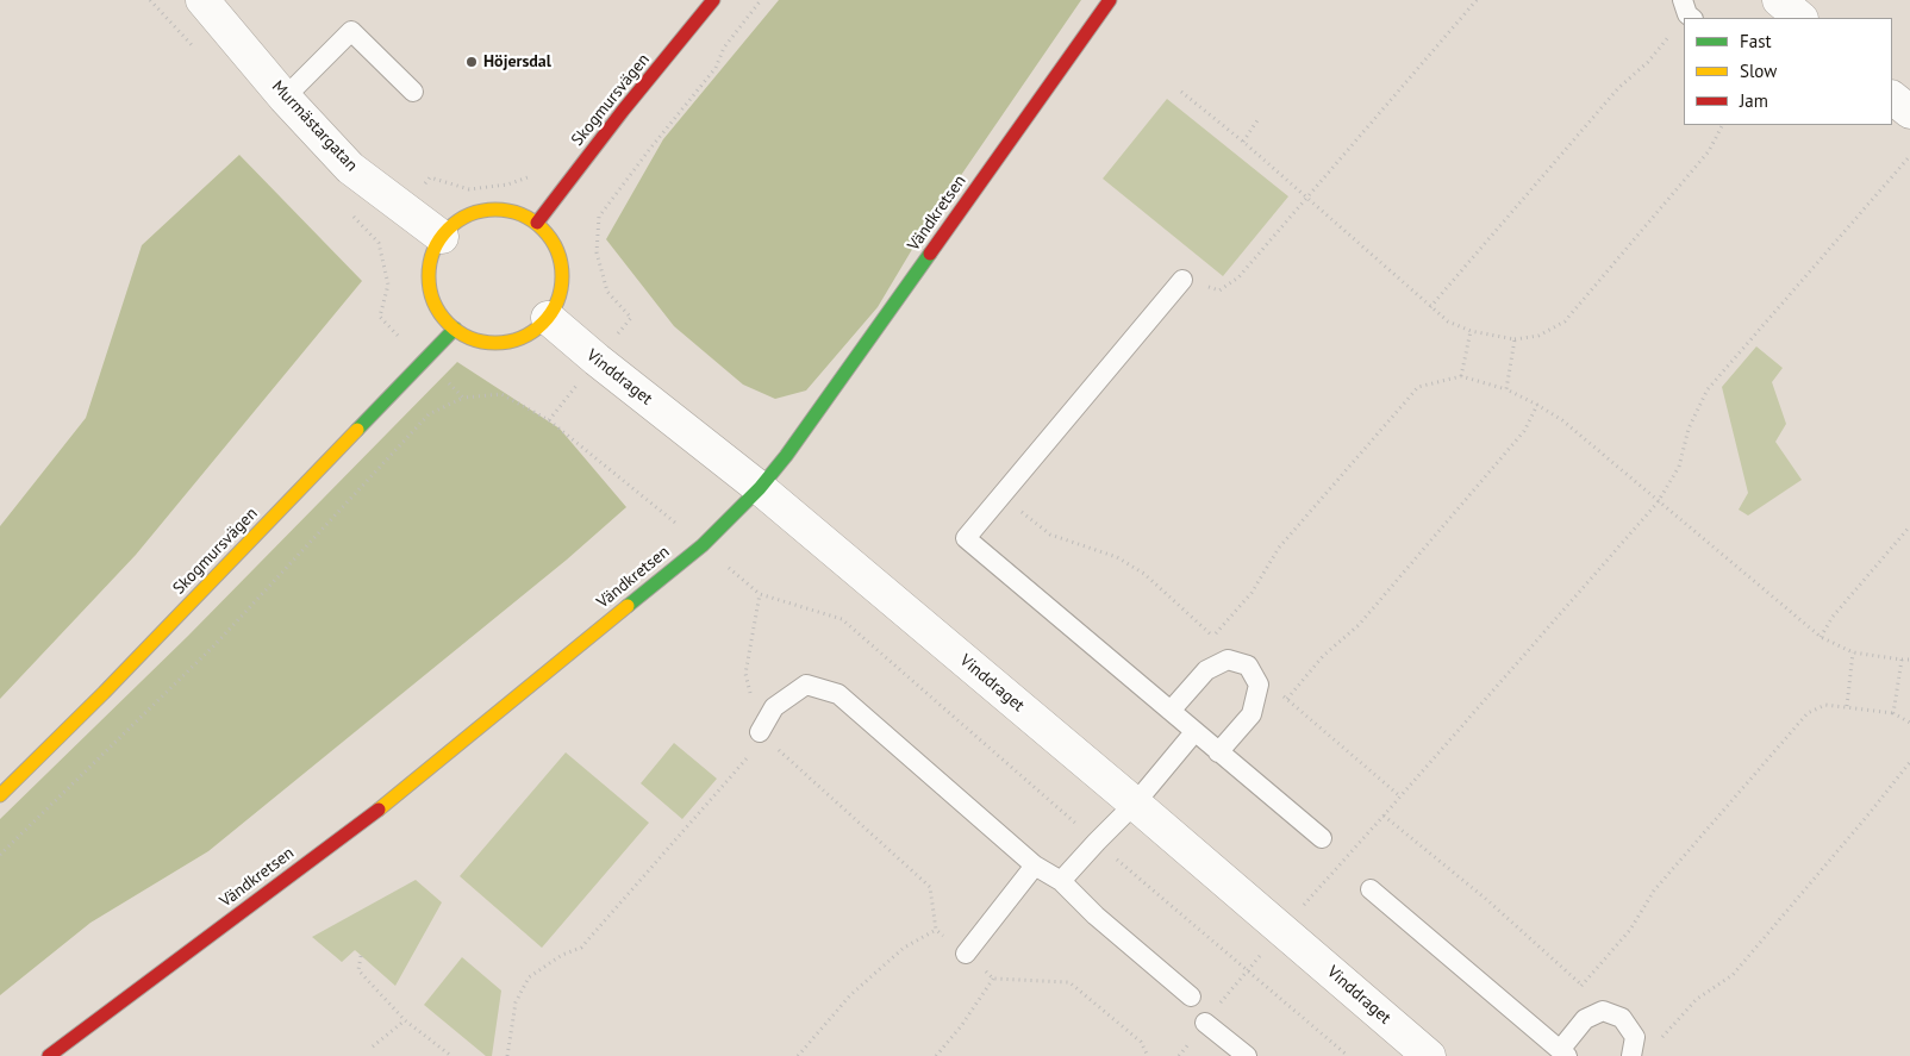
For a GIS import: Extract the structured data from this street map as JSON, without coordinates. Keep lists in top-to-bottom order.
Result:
{
  "streets": {
    "street": [
      "Skogmursvägen",
      "Murmästargatan",
      "Vändkretsen",
      "Vinddraget"
    ]
  },
  "crossings": [
    ["Skogmursvägen", "Murmästargatan"],
    ["Skogmursvägen", "Vinddraget"],
    ["Murmästargatan", "Vinddraget"],
    ["Vändkretsen", "Vinddraget"]
  ],
  "places": ["Höjersdal"],
  "legend": ["Fast", "Slow", "Jam"]
}
